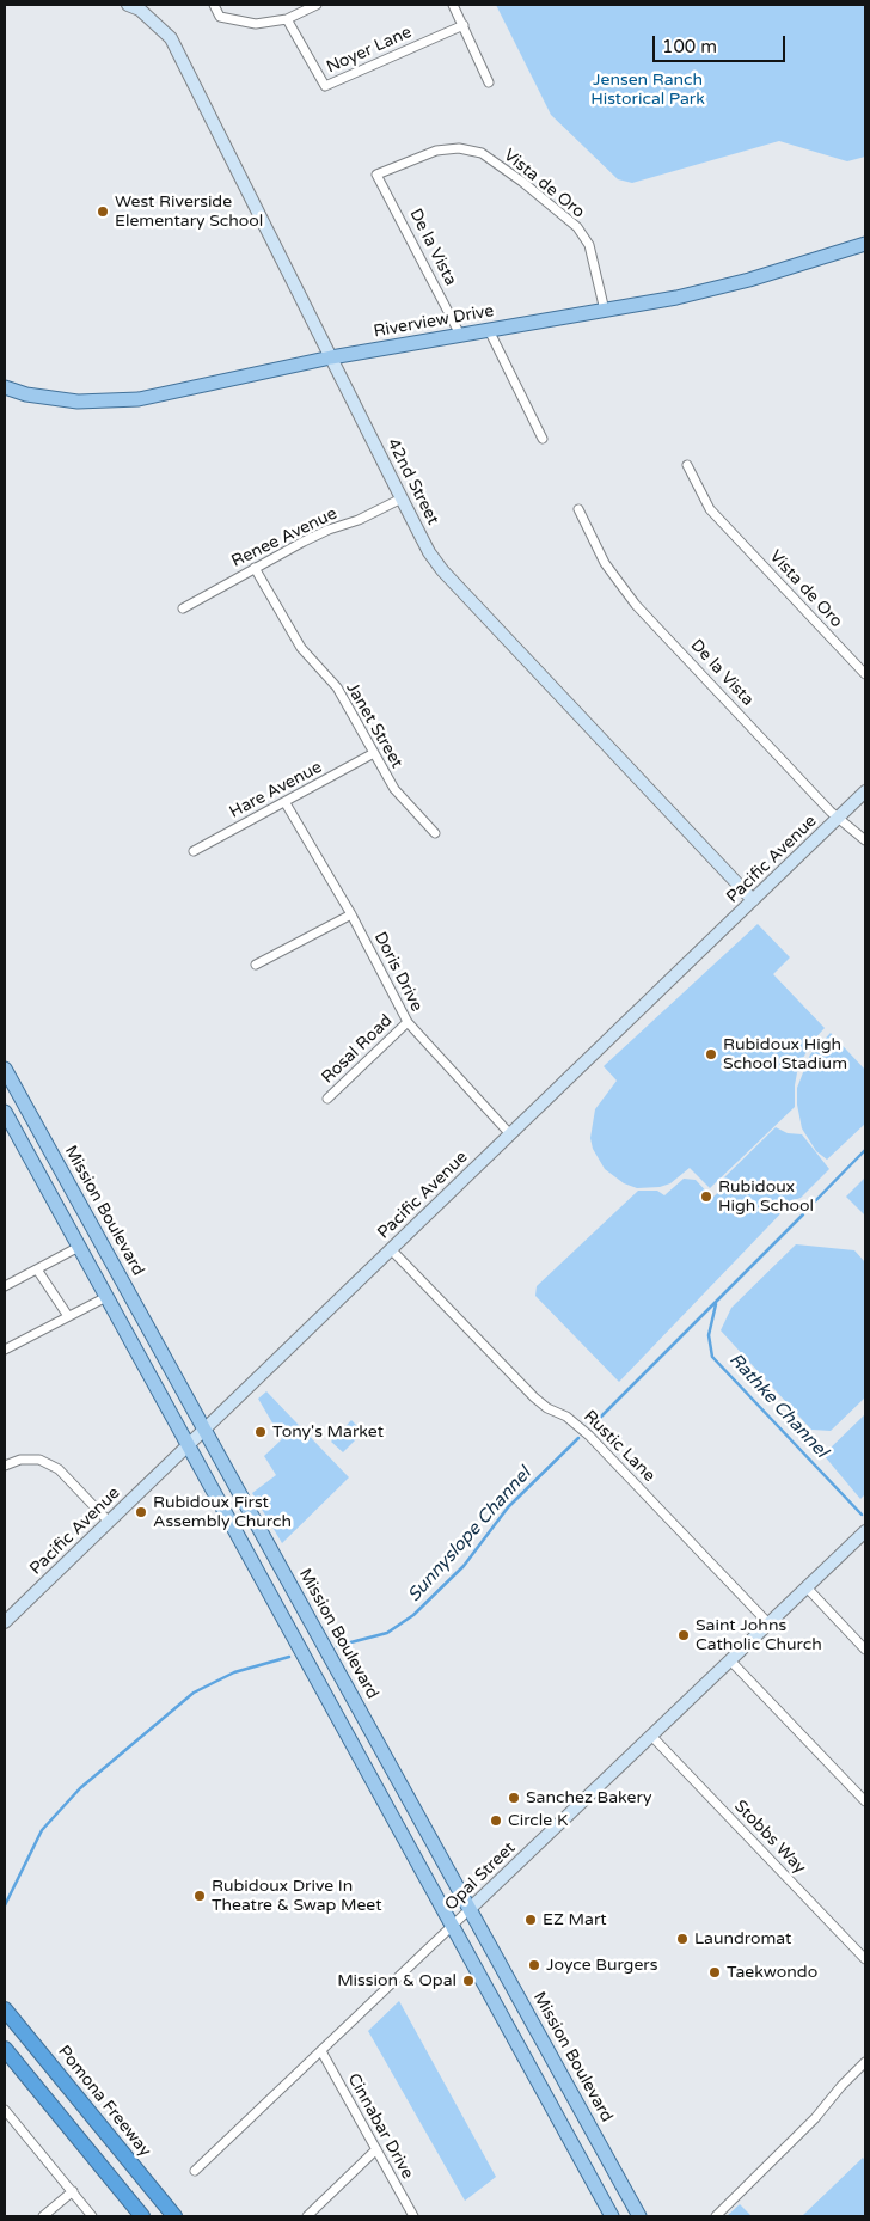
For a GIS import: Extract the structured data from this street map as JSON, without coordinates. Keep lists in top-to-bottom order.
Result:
{
  "streets": {
    "highway": ["Pomona Freeway"],
    "main road": ["Riverview Drive", "Mission Boulevard"],
    "street": [
      "Noyer Lane",
      "Vista de Oro",
      "De la Vista",
      "42nd Street",
      "Renee Avenue",
      "Janet Street",
      "Hare Avenue",
      "Pacific Avenue",
      "Doris Drive",
      "Rosal Road",
      "Rustic Lane",
      "Stobbs Way",
      "Opal Street",
      "Cinnabar Drive"
    ]
  },
  "crossings": [
    ["Vista de Oro", "De la Vista"],
    ["Vista de Oro", "Riverview Drive"],
    ["De la Vista", "Riverview Drive"],
    ["De la Vista", "Pacific Avenue"],
    ["Riverview Drive", "42nd Street"],
    ["42nd Street", "Renee Avenue"],
    ["42nd Street", "Pacific Avenue"],
    ["Renee Avenue", "Janet Street"],
    ["Janet Street", "Hare Avenue"],
    ["Hare Avenue", "Doris Drive"],
    ["Pacific Avenue", "Doris Drive"],
    ["Pacific Avenue", "Mission Boulevard"],
    ["Pacific Avenue", "Rustic Lane"],
    ["Doris Drive", "Rosal Road"],
    ["Mission Boulevard", "Opal Street"],
    ["Rustic Lane", "Opal Street"],
    ["Stobbs Way", "Opal Street"],
    ["Opal Street", "Cinnabar Drive"]
  ],
  "water": ["Rathke Channel", "Sunnyslope Channel"],
  "parks": ["Jensen Ranch Historical Park"],
  "places": [
    "West Riverside Elementary School",
    "Rubidoux High School Stadium",
    "Rubidoux High School",
    "Tony's Market",
    "Rubidoux First Assembly Church",
    "Saint Johns Catholic Church",
    "Sanchez Bakery",
    "Circle K",
    "Rubidoux Drive In Theatre & Swap Meet",
    "EZ Mart",
    "Laundromat",
    "Joyce Burgers",
    "Taekwondo",
    "Mission & Opal"
  ],
  "scale_bar": "100 m"
}
